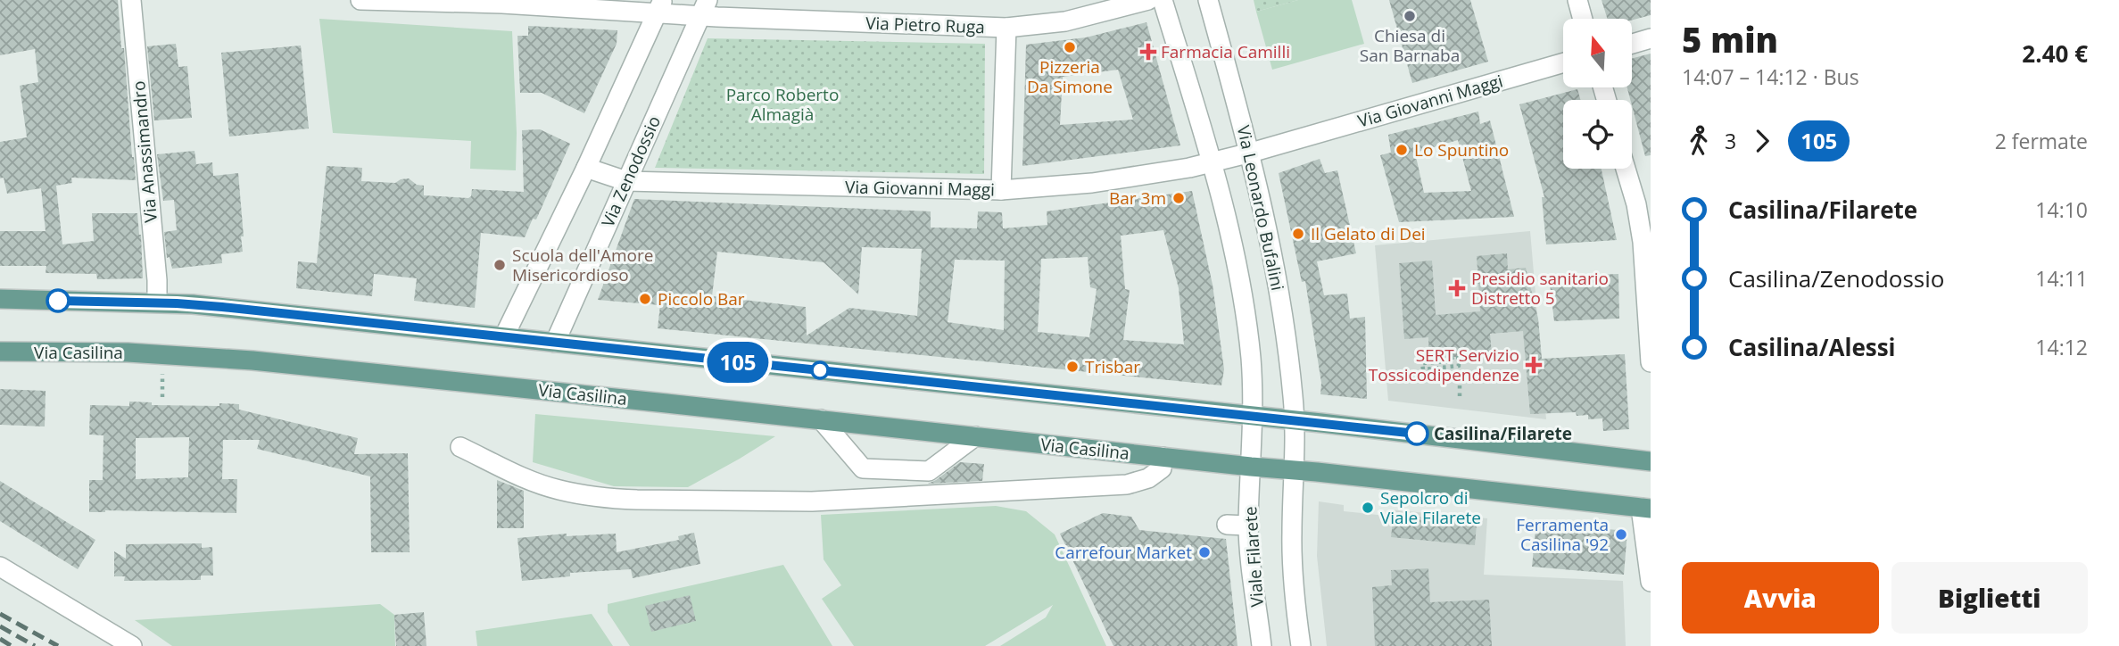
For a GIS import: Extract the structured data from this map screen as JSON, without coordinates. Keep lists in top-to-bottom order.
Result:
{
  "streets": {
    "main road": ["Via Casilina"],
    "street": [
      "Via Pietro Ruga",
      "Via Giovanni Maggi",
      "Via Anassimandro",
      "Via Zenodossio",
      "Via Leonardo Bufalini",
      "Viale Filarete"
    ]
  },
  "crossings": [
    ["Via Pietro Ruga", "Via Zenodossio"],
    ["Via Giovanni Maggi", "Via Zenodossio"],
    ["Via Giovanni Maggi", "Via Leonardo Bufalini"],
    ["Via Leonardo Bufalini", "Via Casilina"],
    ["Via Leonardo Bufalini", "Viale Filarete"],
    ["Via Casilina", "Viale Filarete"]
  ],
  "parks": ["Parco Roberto Almagià"],
  "places": {
    "other": [
      "Chiesa di San Barnaba",
      "Pizzeria Da Simone",
      "Lo Spuntino",
      "Bar 3m",
      "Il Gelato di Dei",
      "Scuola dell'Amore Misericordioso",
      "Piccolo Bar",
      "Trisbar",
      "Casilina/Filarete",
      "Sepolcro di Viale Filarete",
      "Ferramenta Casilina '92",
      "Carrefour Market"
    ],
    "health": ["Farmacia Camilli", "Presidio sanitario Distretto 5", "SERT Servizio Tossicodipendenze"]
  },
  "lines": ["bus line 105"],
  "north": "top",
  "page": {
    "on_map": "105",
    "heading": ["5 min", "14:07 – 14:12 · Bus", "2.40 €"],
    "legs": ["3", "105", "2 fermate"],
    "list": [
      {
        "name": "Casilina/Filarete",
        "value": "14:10"
      },
      {
        "name": "Casilina/Zenodossio",
        "value": "14:11"
      },
      {
        "name": "Casilina/Alessi",
        "value": "14:12"
      }
    ],
    "buttons": ["Avvia", "Biglietti"]
  }
}
